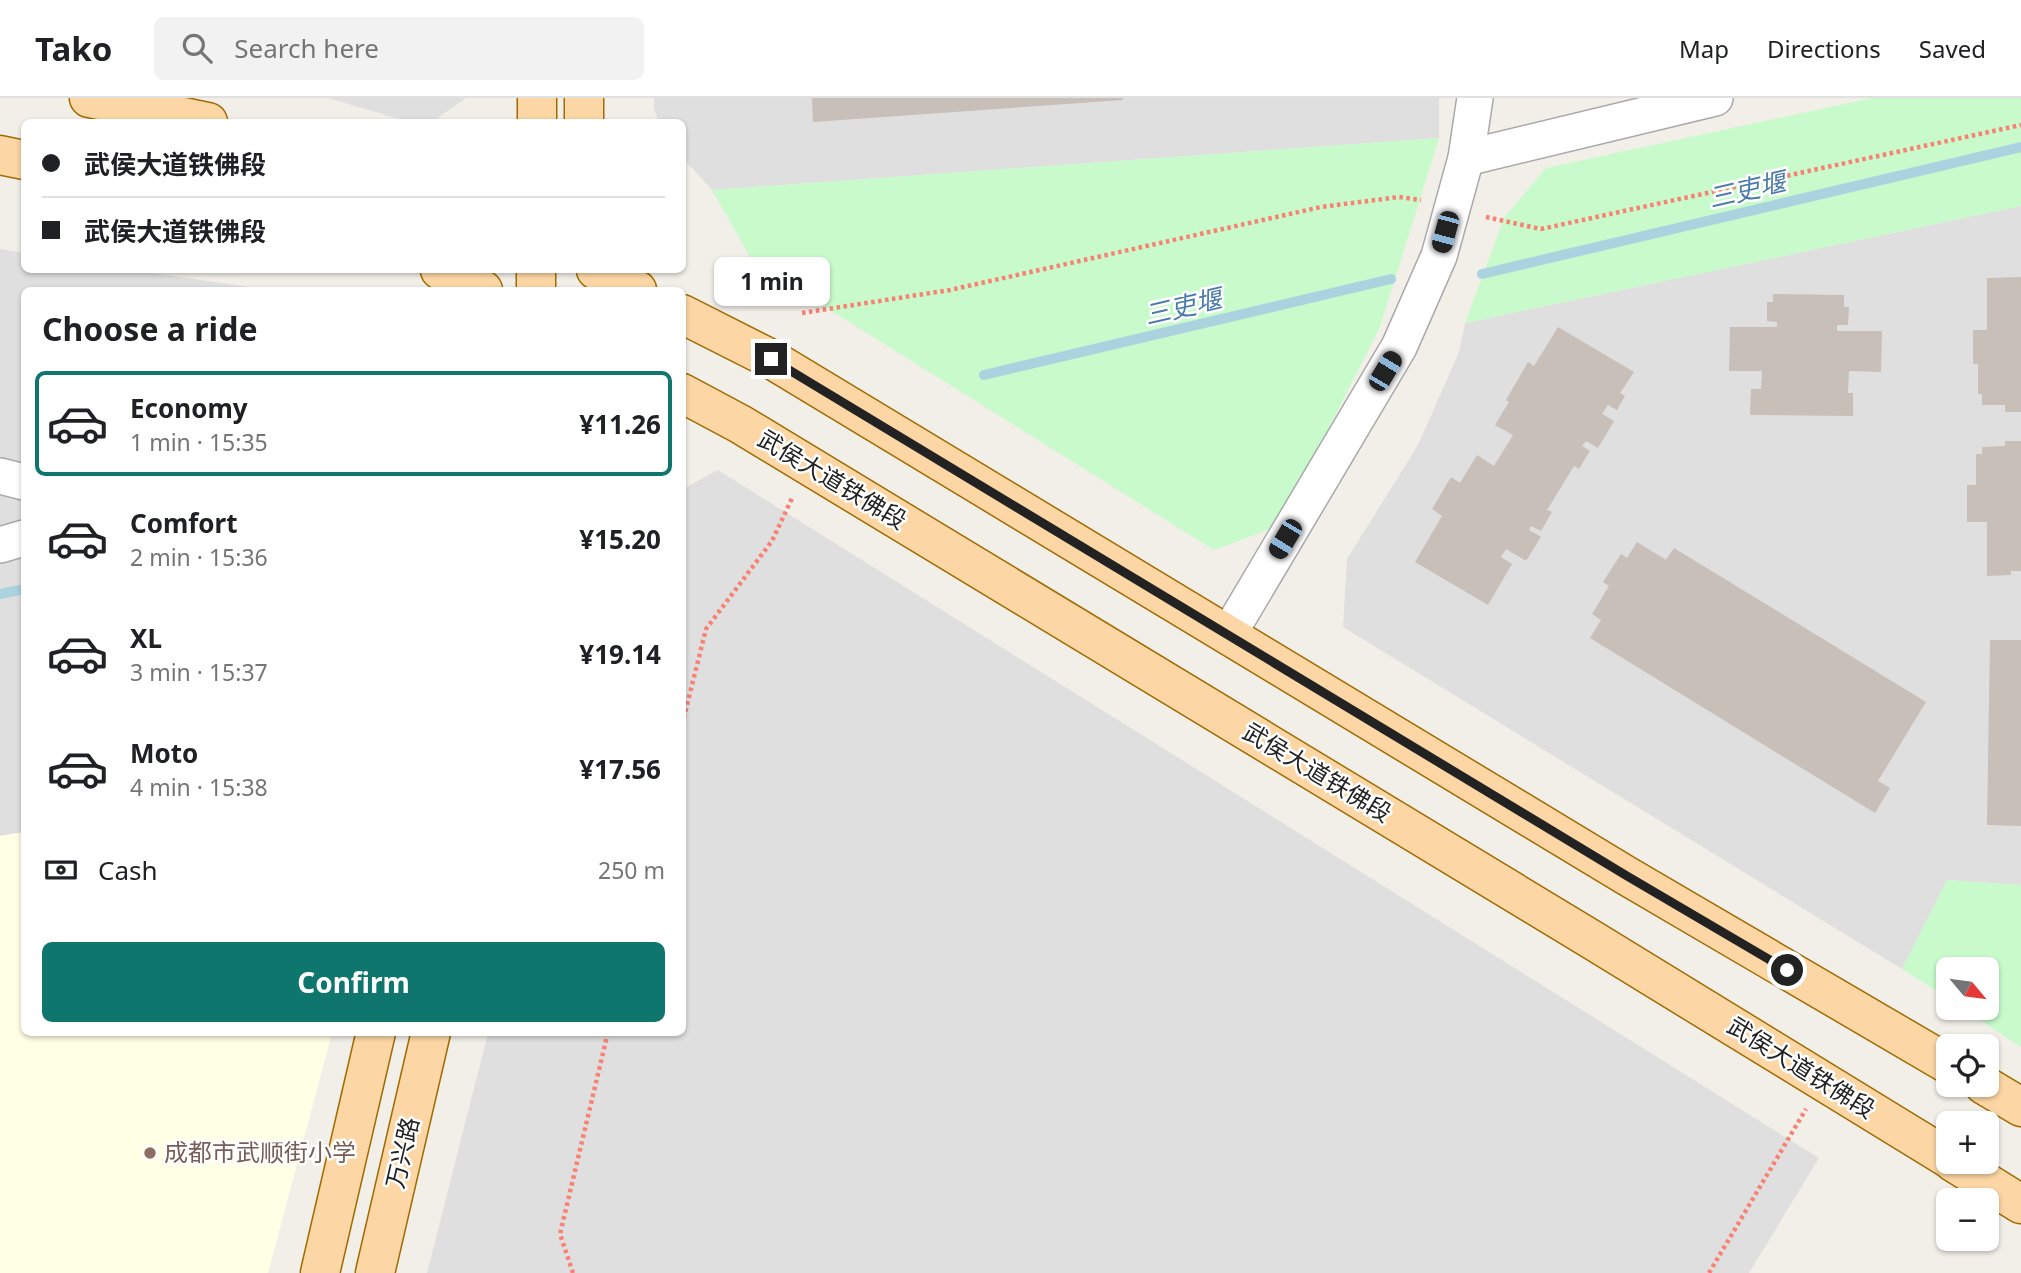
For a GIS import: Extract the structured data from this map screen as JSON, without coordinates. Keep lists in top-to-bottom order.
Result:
{
  "streets": {
    "main road": ["武侯大道铁佛段", "万兴路"]
  },
  "water": ["三吏堰"],
  "places": ["成都市武顺街小学"],
  "north": "bottom right",
  "page": {
    "header": "Tako",
    "search": "Search here",
    "nav": ["Map", "Directions", "Saved"],
    "banner": ["武侯大道铁佛段", "武侯大道铁佛段"],
    "bubble": "1 min",
    "heading": "Choose a ride",
    "list": [
      {
        "name": "Economy",
        "note": "1 min · 15:35",
        "value": "¥11.26"
      },
      {
        "name": "Comfort",
        "note": "2 min · 15:36",
        "value": "¥15.20"
      },
      {
        "name": "XL",
        "note": "3 min · 15:37",
        "value": "¥19.14"
      },
      {
        "name": "Moto",
        "note": "4 min · 15:38",
        "value": "¥17.56"
      }
    ],
    "pay": ["Cash", "250 m"],
    "buttons": "Confirm",
    "map_buttons": ["+", "−"]
  }
}
